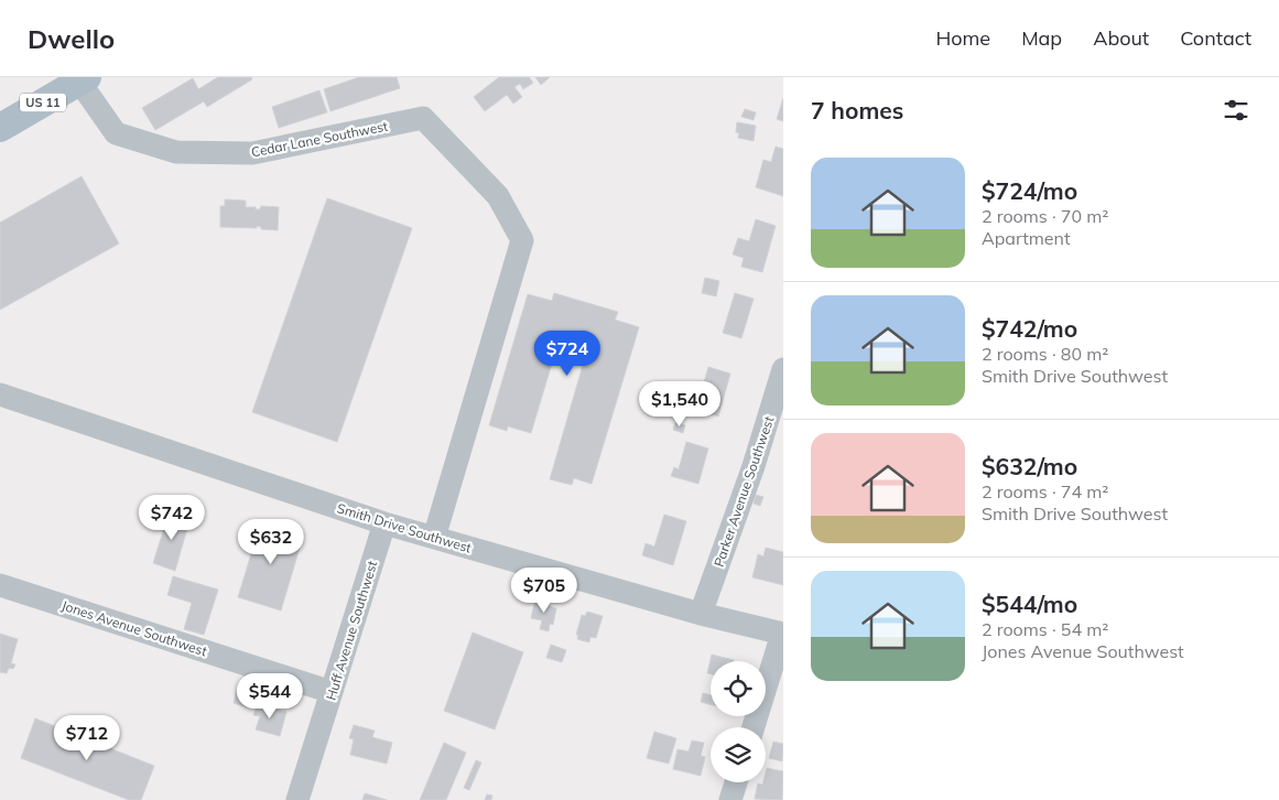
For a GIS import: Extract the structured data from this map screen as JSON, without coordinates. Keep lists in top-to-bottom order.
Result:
{
  "streets": {
    "main road": ["US 11"],
    "street": [
      "Cedar Lane Southwest",
      "Parker Avenue Southwest",
      "Smith Drive Southwest",
      "Jones Avenue Southwest",
      "Huff Avenue Southwest"
    ]
  },
  "crossings": [
    ["US 11", "Cedar Lane Southwest"],
    ["Cedar Lane Southwest", "Smith Drive Southwest"],
    ["Parker Avenue Southwest", "Smith Drive Southwest"],
    ["Smith Drive Southwest", "Huff Avenue Southwest"],
    ["Jones Avenue Southwest", "Huff Avenue Southwest"]
  ],
  "page": {
    "header": "Dwello",
    "nav": [
      "Home",
      "Map",
      "About",
      "Contact"
    ],
    "heading": "7 homes",
    "list": [
      {
        "name": "$724/mo",
        "note": "2 rooms · 70 m² · Apartment"
      },
      {
        "name": "$742/mo",
        "note": "2 rooms · 80 m² · Smith Drive Southwest"
      },
      {
        "name": "$632/mo",
        "note": "2 rooms · 74 m² · Smith Drive Southwest"
      },
      {
        "name": "$544/mo",
        "note": "2 rooms · 54 m² · Jones Avenue Southwest"
      }
    ],
    "price": [
      "$724",
      "$1,540",
      "$742",
      "$632",
      "$705",
      "$544",
      "$712"
    ]
  }
}
